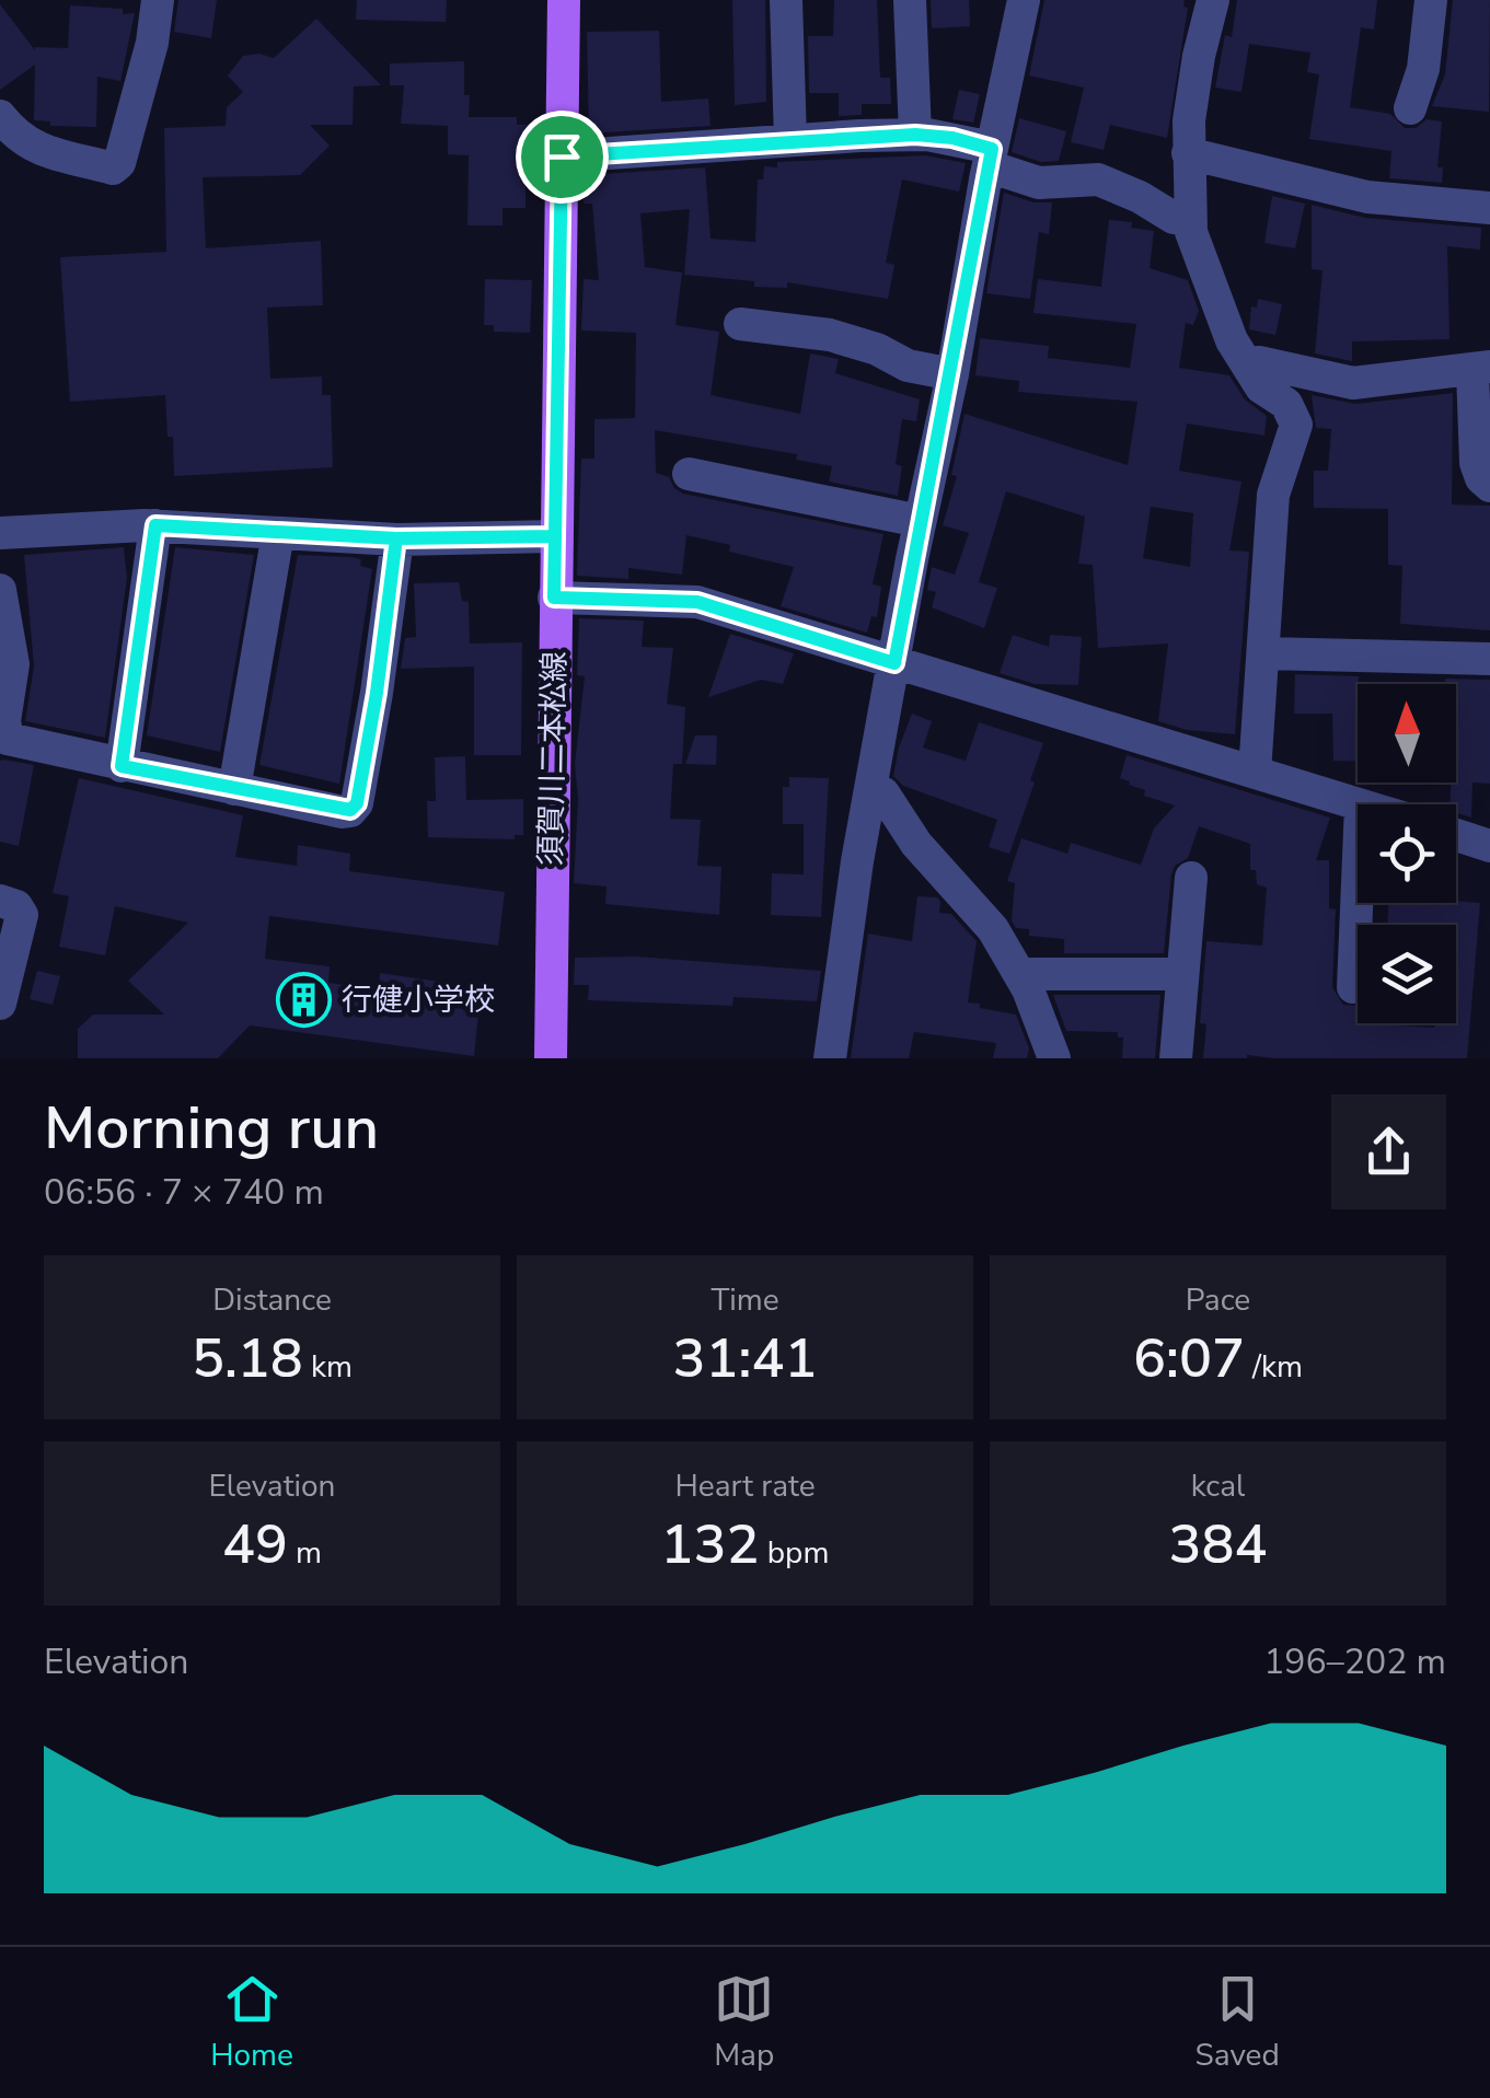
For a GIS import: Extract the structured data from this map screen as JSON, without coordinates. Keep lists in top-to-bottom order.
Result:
{
  "streets": {
    "main road": ["須賀川二本松線"]
  },
  "places": {
    "building": ["行健小学校"]
  },
  "north": "top",
  "page": {
    "heading": ["Morning run", "06:56 · 7 × 740 m"],
    "stats": [
      ["Distance", "5.18 km"],
      ["Time", "31:41"],
      ["Pace", "6:07 /km"],
      ["Elevation", "49 m"],
      ["Heart rate", "132 bpm"],
      ["kcal", "384"]
    ],
    "chart": ["Elevation", "196–202 m"],
    "tabs": ["Home", "Map", "Saved"]
  }
}
